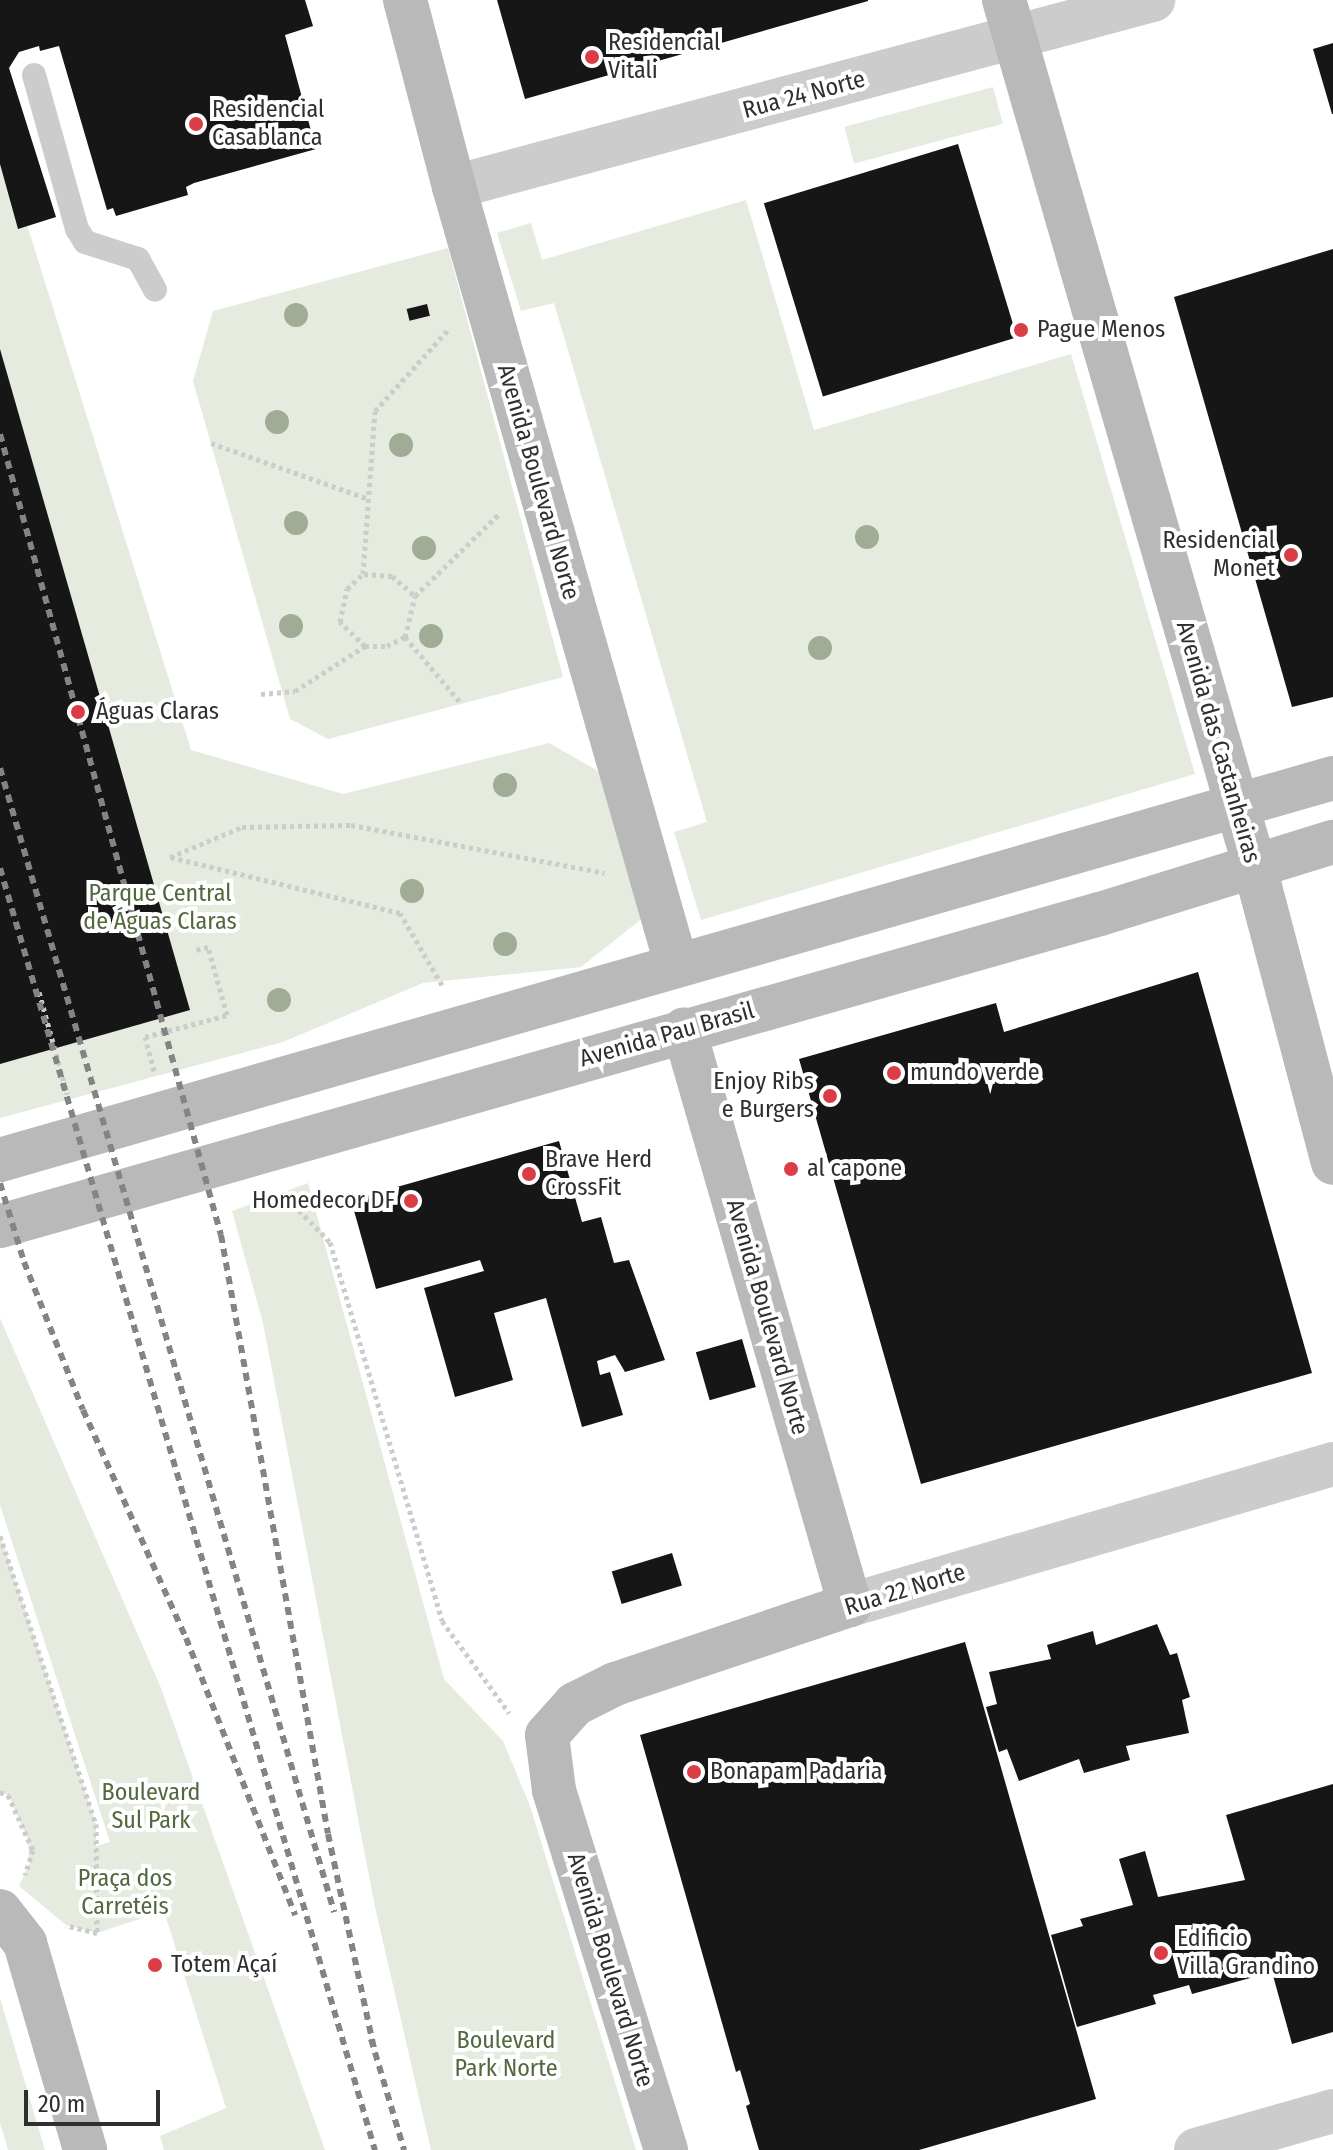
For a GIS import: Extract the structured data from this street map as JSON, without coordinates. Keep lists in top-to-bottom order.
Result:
{
  "streets": {
    "street": [
      "Rua 24 Norte",
      "Avenida Boulevard Norte",
      "Avenida das Castanheiras",
      "Avenida Pau Brasil",
      "Rua 22 Norte"
    ]
  },
  "crossings": [
    ["Rua 24 Norte", "Avenida Boulevard Norte"],
    ["Rua 24 Norte", "Avenida das Castanheiras"],
    ["Avenida Boulevard Norte", "Avenida Pau Brasil"],
    ["Avenida Boulevard Norte", "Rua 22 Norte"],
    ["Avenida das Castanheiras", "Avenida Pau Brasil"]
  ],
  "parks": [
    "Parque Central de Águas Claras",
    "Boulevard Sul Park",
    "Praça dos Carretéis",
    "Boulevard Park Norte"
  ],
  "places": [
    "Residencial Vitali",
    "Residencial Casablanca",
    "Pague Menos",
    "Residencial Monet",
    "Águas Claras",
    "mundo verde",
    "Enjoy Ribs e Burgers",
    "al capone",
    "Brave Herd CrossFit",
    "Homedecor DF",
    "Bonapam Padaria",
    "Edificio Villa Grandino",
    "Totem Açaí"
  ],
  "scale_bar": "20 m"
}
